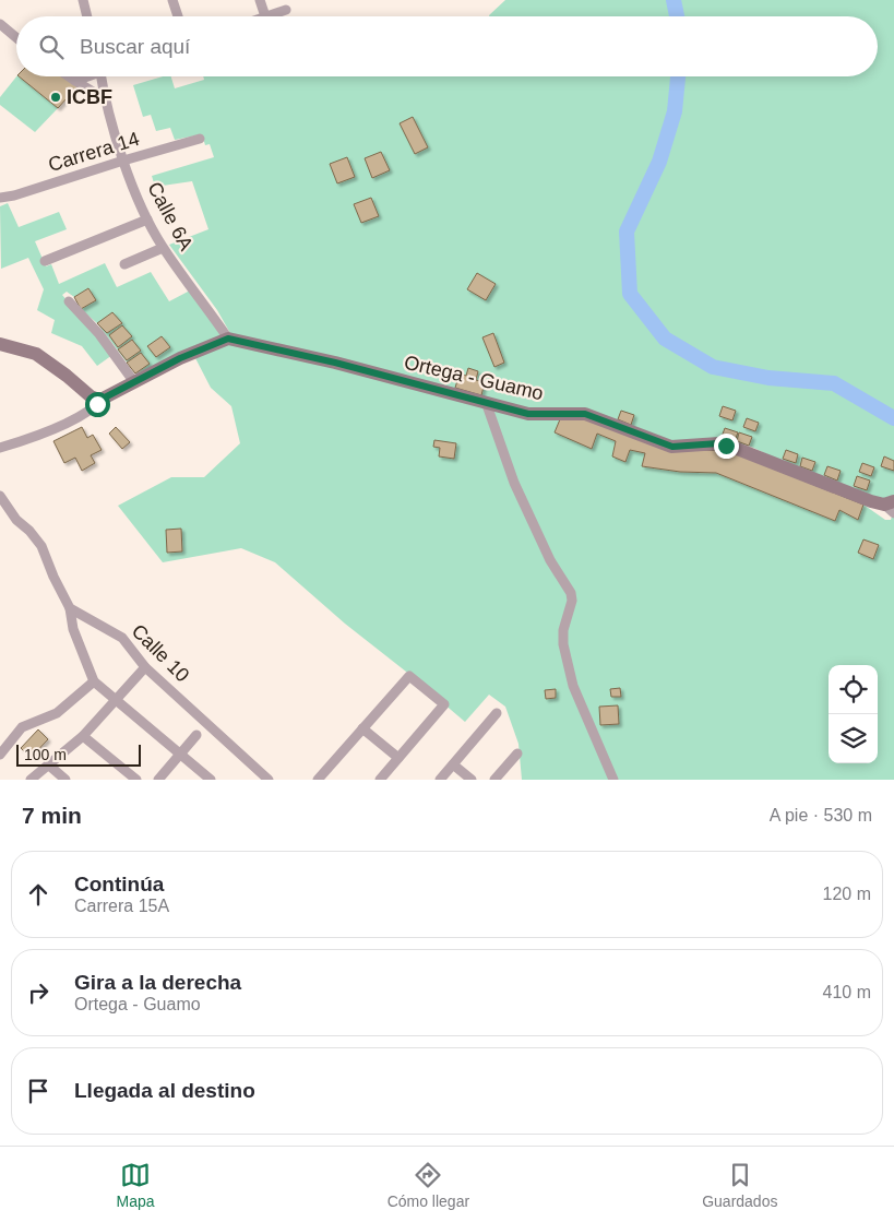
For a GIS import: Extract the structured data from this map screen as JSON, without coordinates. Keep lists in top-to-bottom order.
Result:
{
  "streets": {
    "street": [
      "Carrera 14",
      "Calle 6A",
      "Ortega - Guamo",
      "Calle 10"
    ]
  },
  "crossings": [
    ["Carrera 14", "Calle 6A"],
    ["Calle 6A", "Ortega - Guamo"]
  ],
  "places": ["ICBF"],
  "scale_bar": "100 m",
  "page": {
    "search": "Buscar aquí",
    "scale": "100 m",
    "heading": ["7 min", "A pie · 530 m"],
    "list": [
      ["Continúa", "Carrera 15A", "120 m"],
      ["Gira a la derecha", "Ortega - Guamo", "410 m"],
      "Llegada al destino"
    ],
    "nav": ["Mapa", "Cómo llegar", "Guardados"]
  }
}
